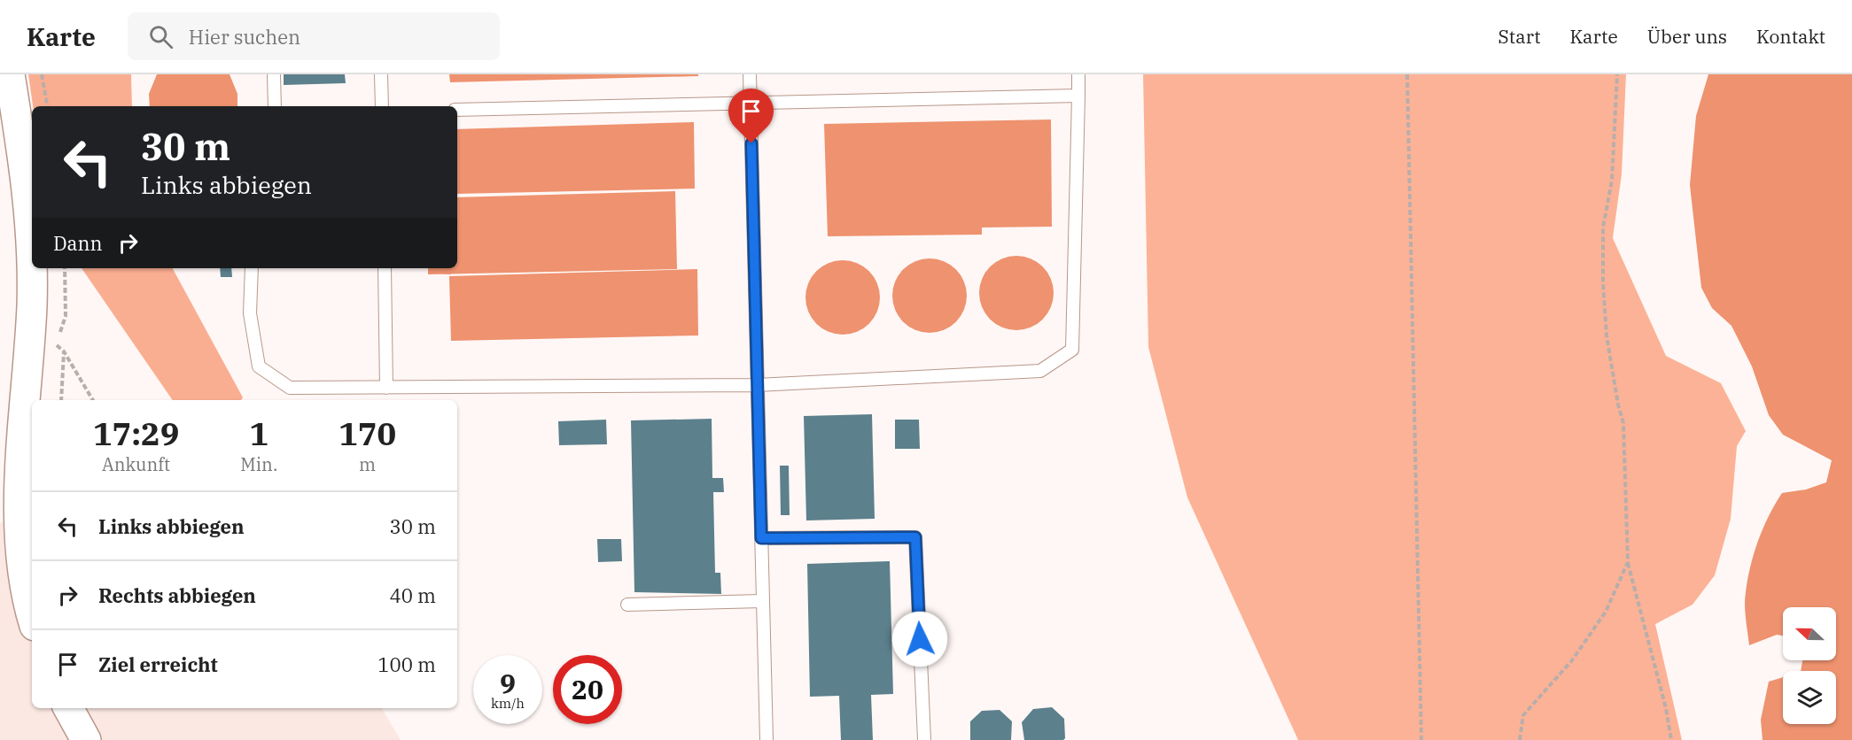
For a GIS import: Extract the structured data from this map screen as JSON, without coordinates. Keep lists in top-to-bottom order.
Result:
{
  "north": "left",
  "page": {
    "header": "Karte",
    "search": "Hier suchen",
    "nav": [
      "Start",
      "Karte",
      "Über uns",
      "Kontakt"
    ],
    "turn": ["30 m", "Links abbiegen"],
    "then": "Dann",
    "eta": [
      "17:29",
      "Ankunft",
      "1",
      "Min.",
      "170",
      "m"
    ],
    "list": [
      {
        "name": "Links abbiegen",
        "value": "30 m"
      },
      {
        "name": "Rechts abbiegen",
        "value": "40 m"
      },
      {
        "name": "Ziel erreicht",
        "value": "100 m"
      }
    ],
    "speed": "9 km/h",
    "limit": "20"
  }
}
